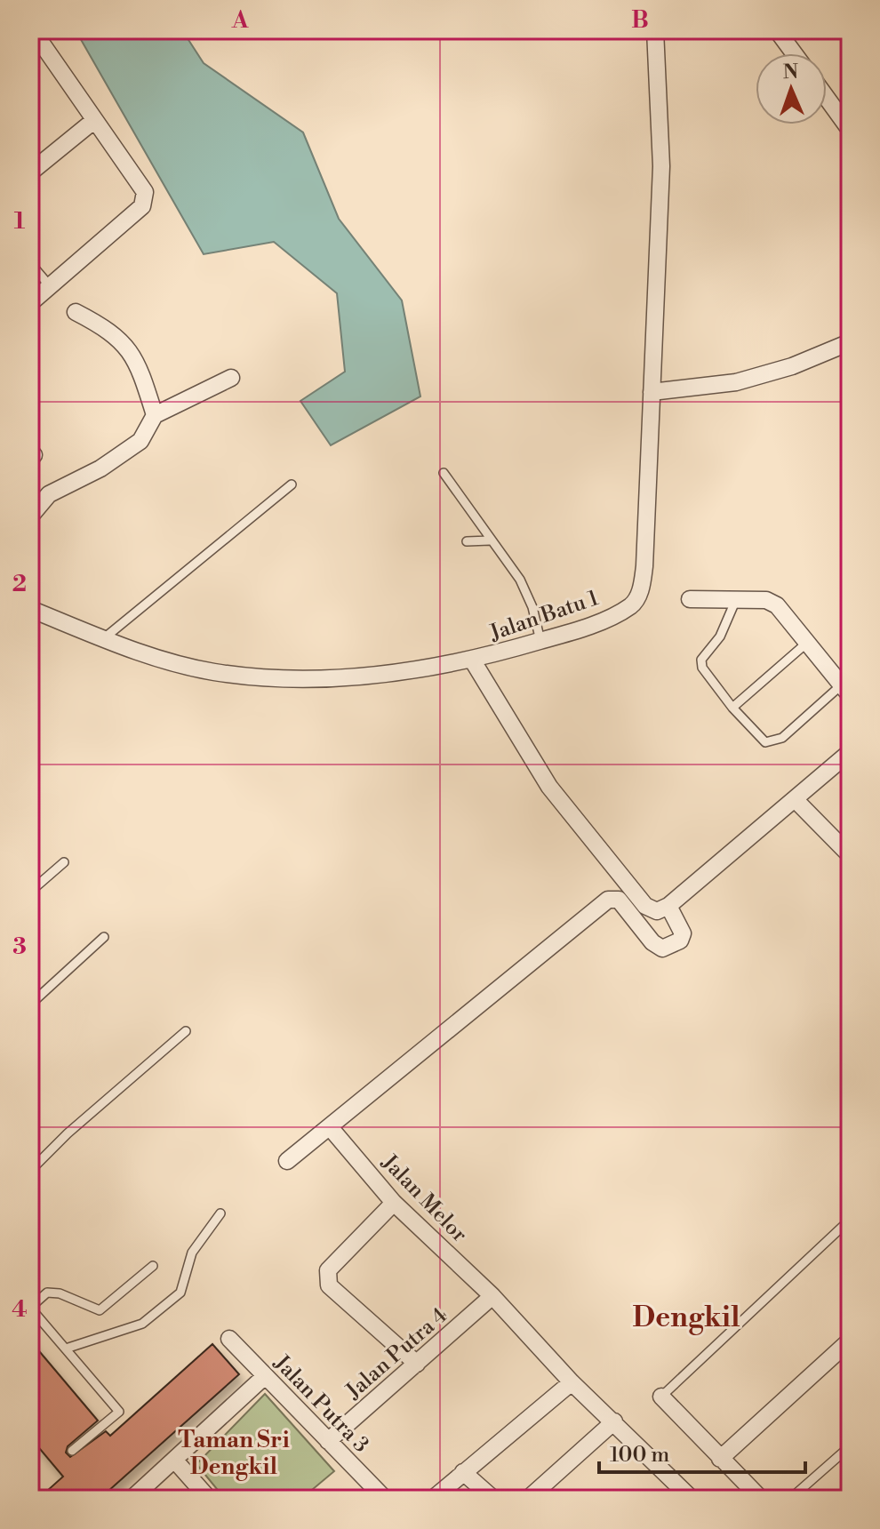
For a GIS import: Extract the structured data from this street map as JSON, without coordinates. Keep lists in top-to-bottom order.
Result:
{
  "streets": {
    "street": [
      "Jalan Batu 1",
      "Jalan Melor",
      "Jalan Putra 4",
      "Jalan Putra 3"
    ]
  },
  "crossings": [
    ["Jalan Melor", "Jalan Putra 4"],
    ["Jalan Putra 4", "Jalan Putra 3"]
  ],
  "districts": ["Dengkil", "Taman Sri Dengkil"],
  "scale_bar": "100 m",
  "north": "top",
  "grid": {
    "columns": ["A", "B"],
    "rows": [
      "1",
      "2",
      "3",
      "4"
    ]
  }
}
